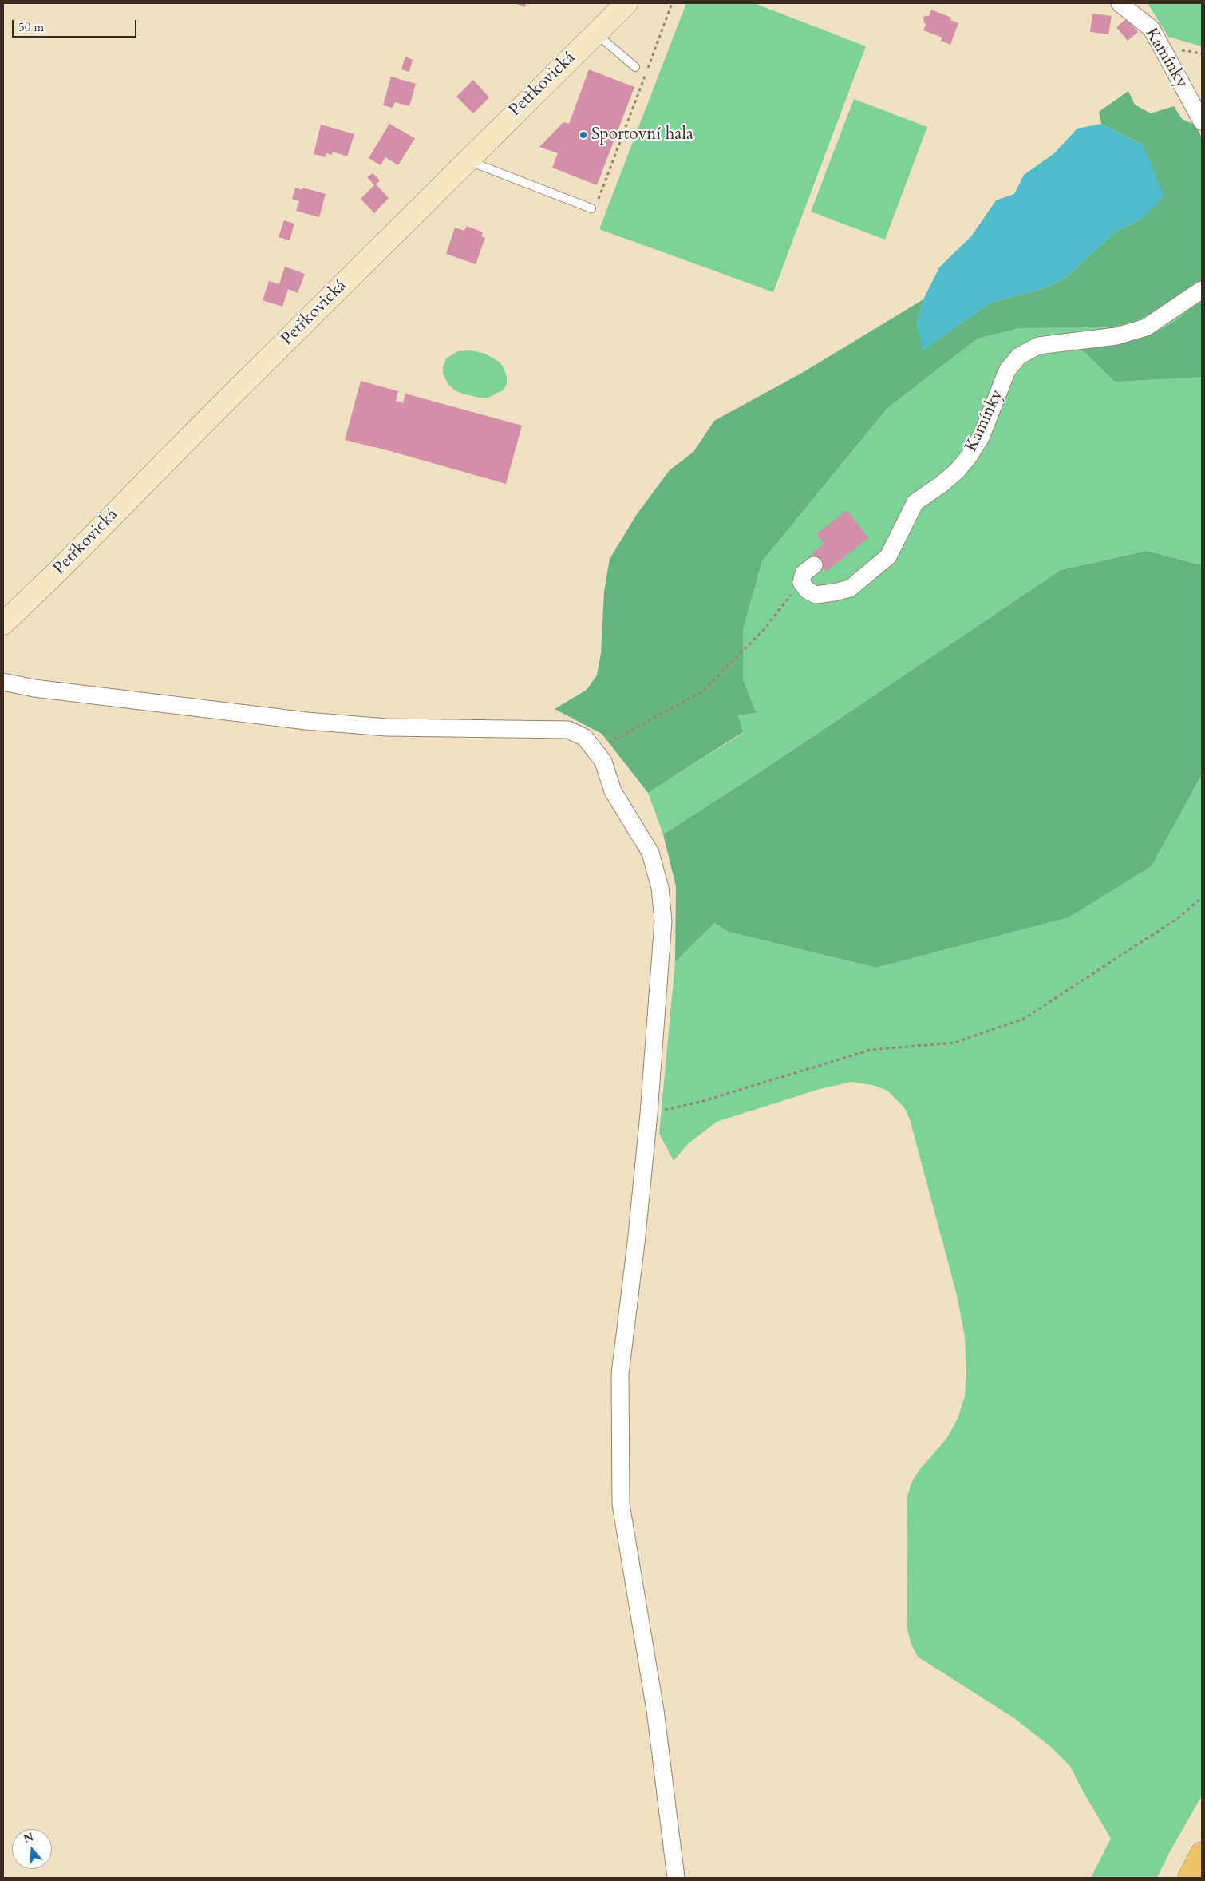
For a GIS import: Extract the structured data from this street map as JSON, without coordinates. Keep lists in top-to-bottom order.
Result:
{
  "streets": {
    "street": ["Kamínky", "Petřkovická"]
  },
  "places": ["Sportovní hala"],
  "scale_bar": "50 m",
  "north": "top"
}
